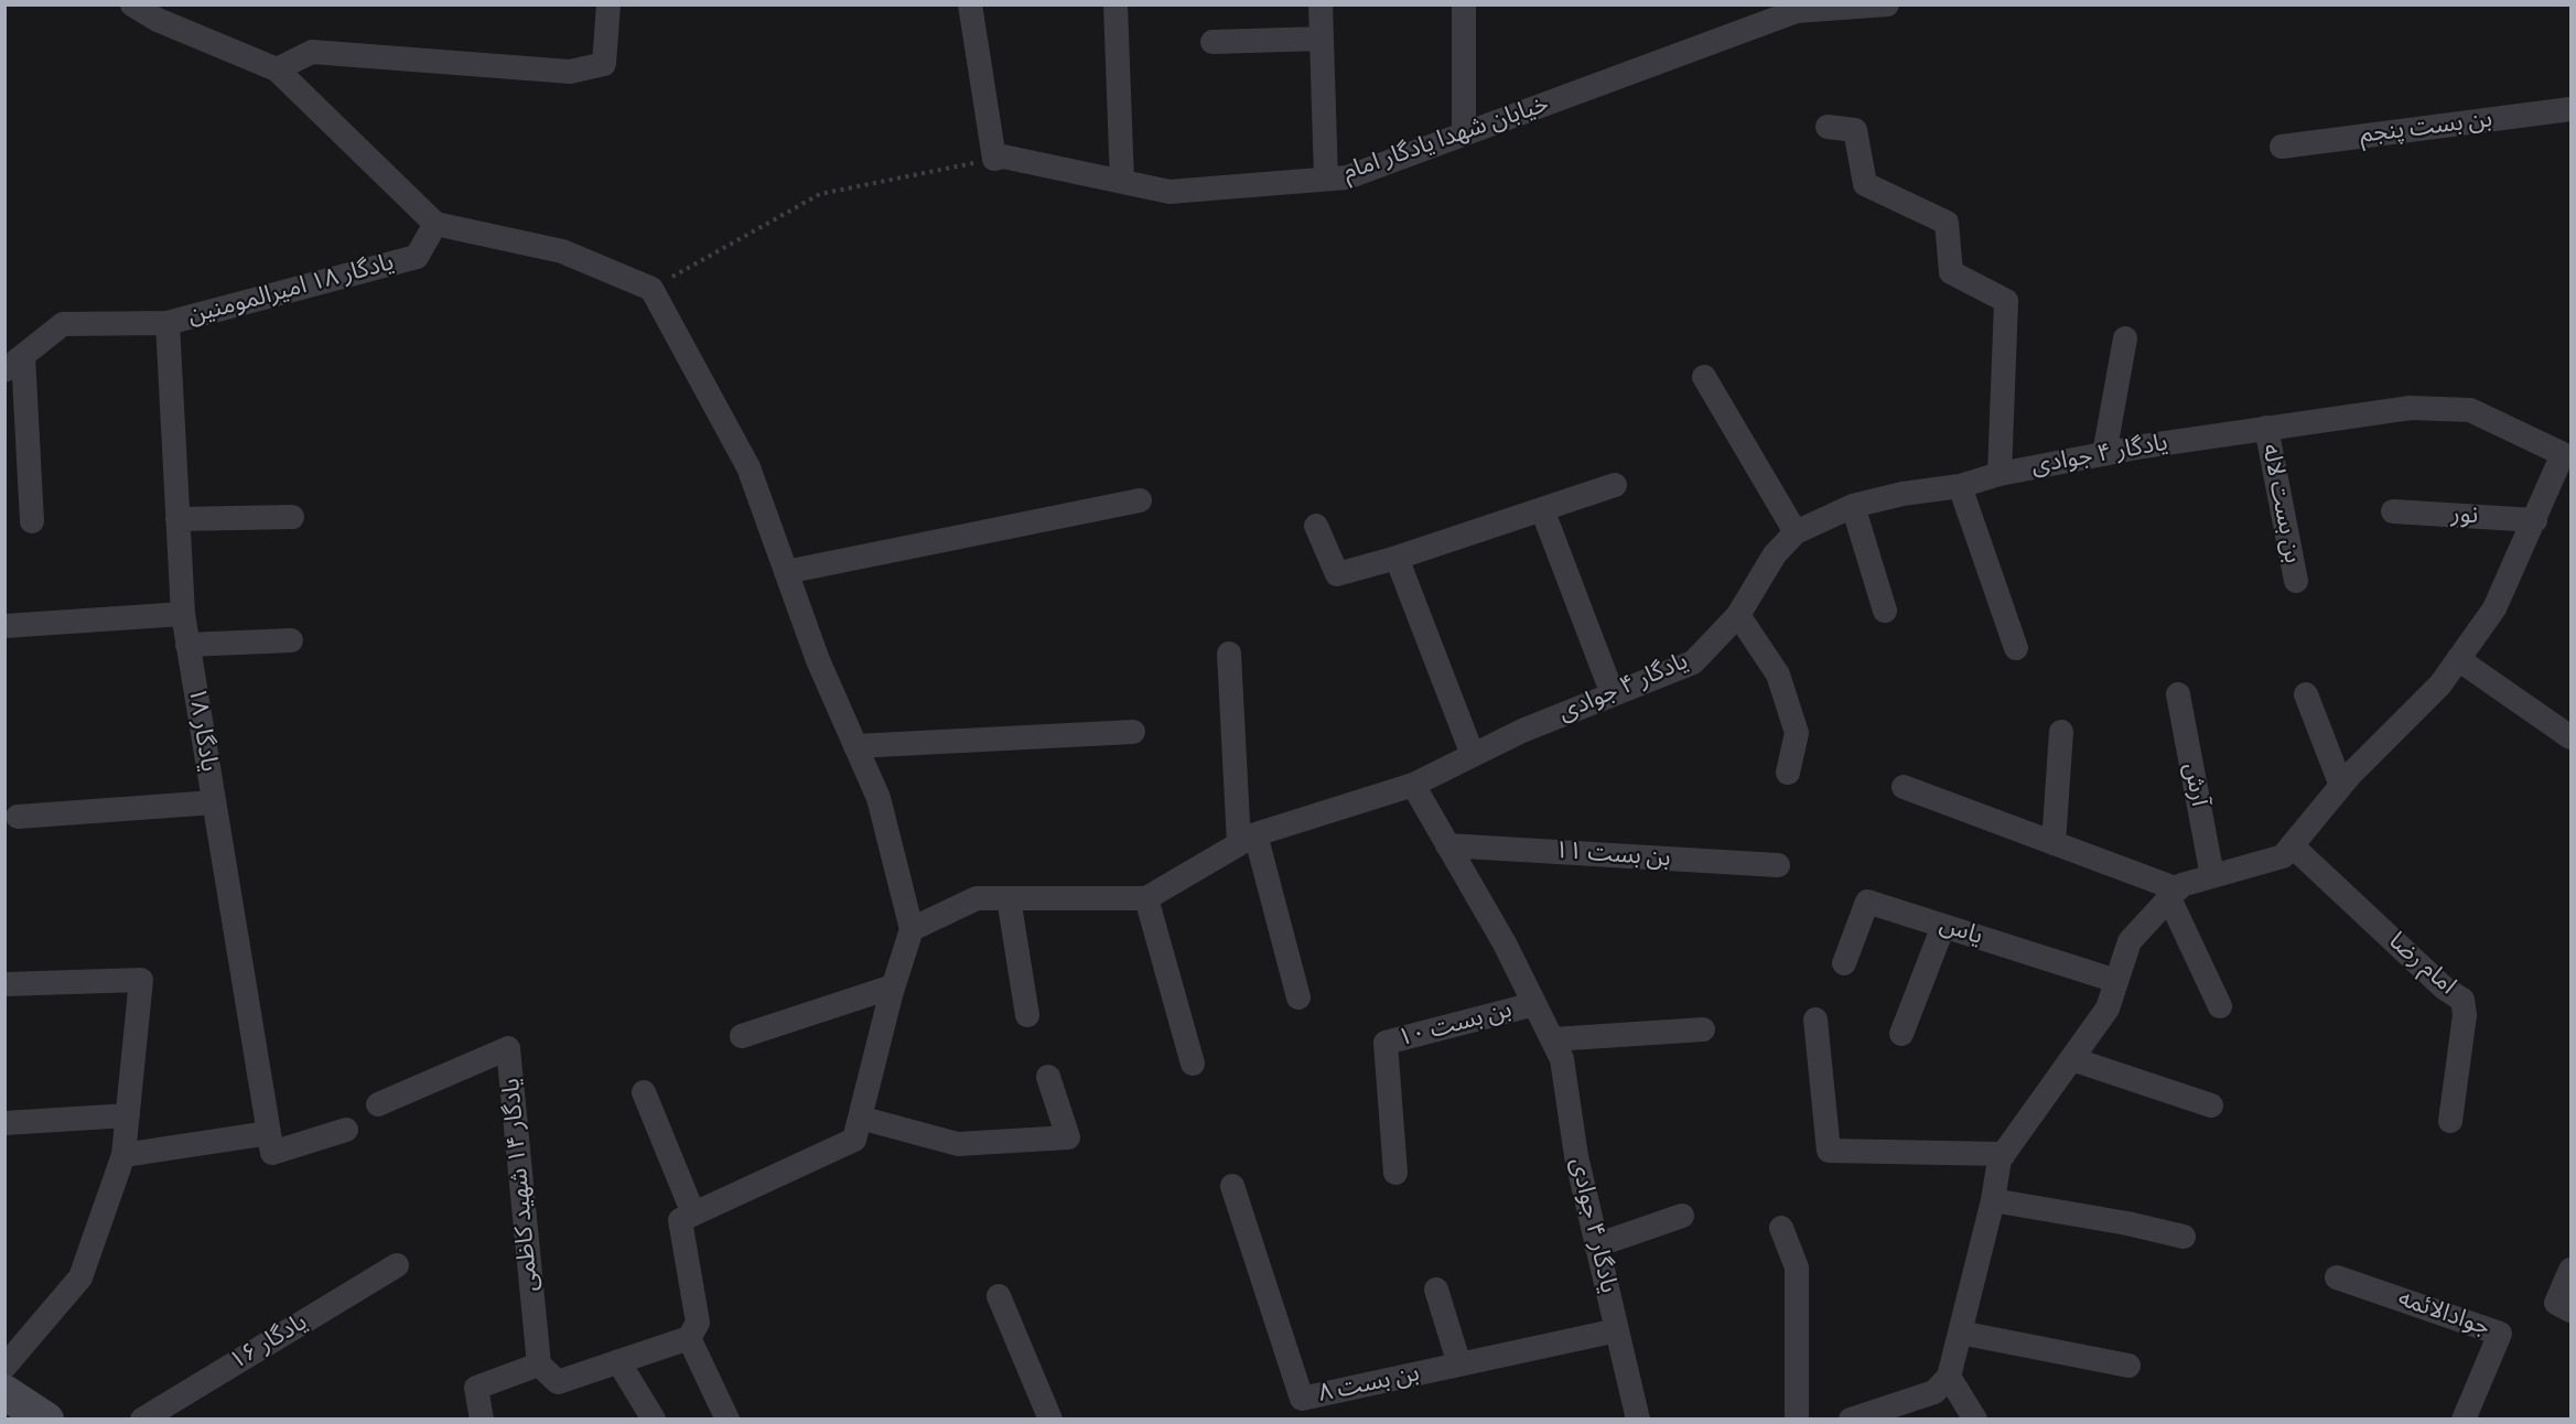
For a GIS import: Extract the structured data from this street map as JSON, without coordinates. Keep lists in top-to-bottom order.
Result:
{
  "streets": {
    "street": [
      "بن بست پنجم",
      "خیابان شهدا یادگار امام",
      "یادگار ۱۸ امیرالمومنین",
      "یادگار ۴ جوادی",
      "بن بست لاله",
      "نور",
      "یادگار ۱۸",
      "آرش",
      "بن بست ۱۱",
      "یاس",
      "امام رضا",
      "بن بست ۱۰",
      "یادگار ۱۴ شهید کاظمی",
      "جوادالائمه",
      "یادگار ۱۶",
      "بن بست ۸"
    ]
  },
  "crossings": [
    ["یادگار ۱۸ امیرالمومنین", "یادگار ۱۸"],
    ["یادگار ۴ جوادی", "بن بست لاله"],
    ["یادگار ۴ جوادی", "بن بست ۱۱"],
    ["یادگار ۴ جوادی", "بن بست ۱۰"],
    ["یادگار ۴ جوادی", "بن بست ۸"]
  ]
}
